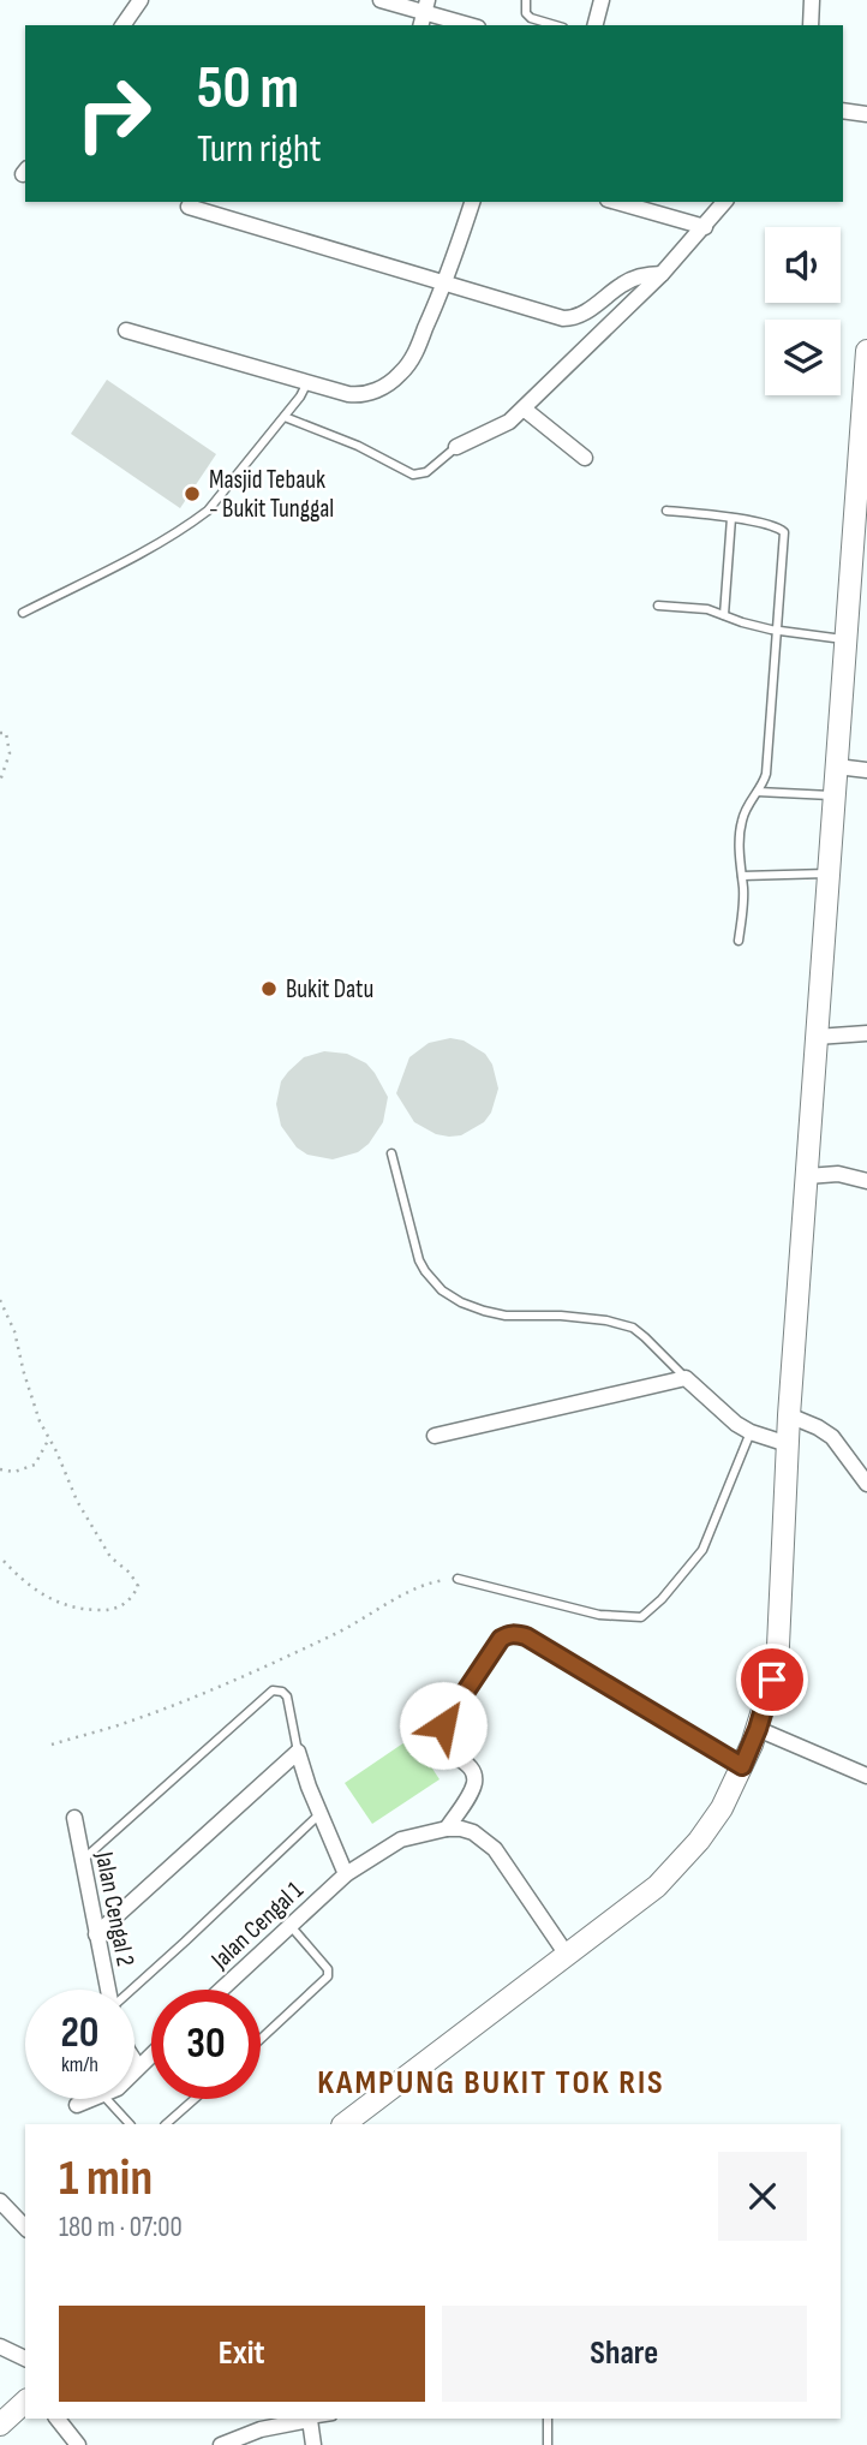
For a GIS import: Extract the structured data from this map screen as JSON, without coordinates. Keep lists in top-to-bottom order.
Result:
{
  "streets": {
    "street": ["Jalan Cengal 2", "Jalan Cengal 1"]
  },
  "districts": ["KAMPUNG BUKIT TOK RIS"],
  "places": ["Masjid Tebauk - Bukit Tunggal", "Bukit Datu"],
  "page": {
    "turn": ["50 m", "Turn right"],
    "speed": "20 km/h",
    "limit": "30",
    "heading": ["1 min", "180 m · 07:00"],
    "buttons": ["Exit", "Share"]
  }
}
